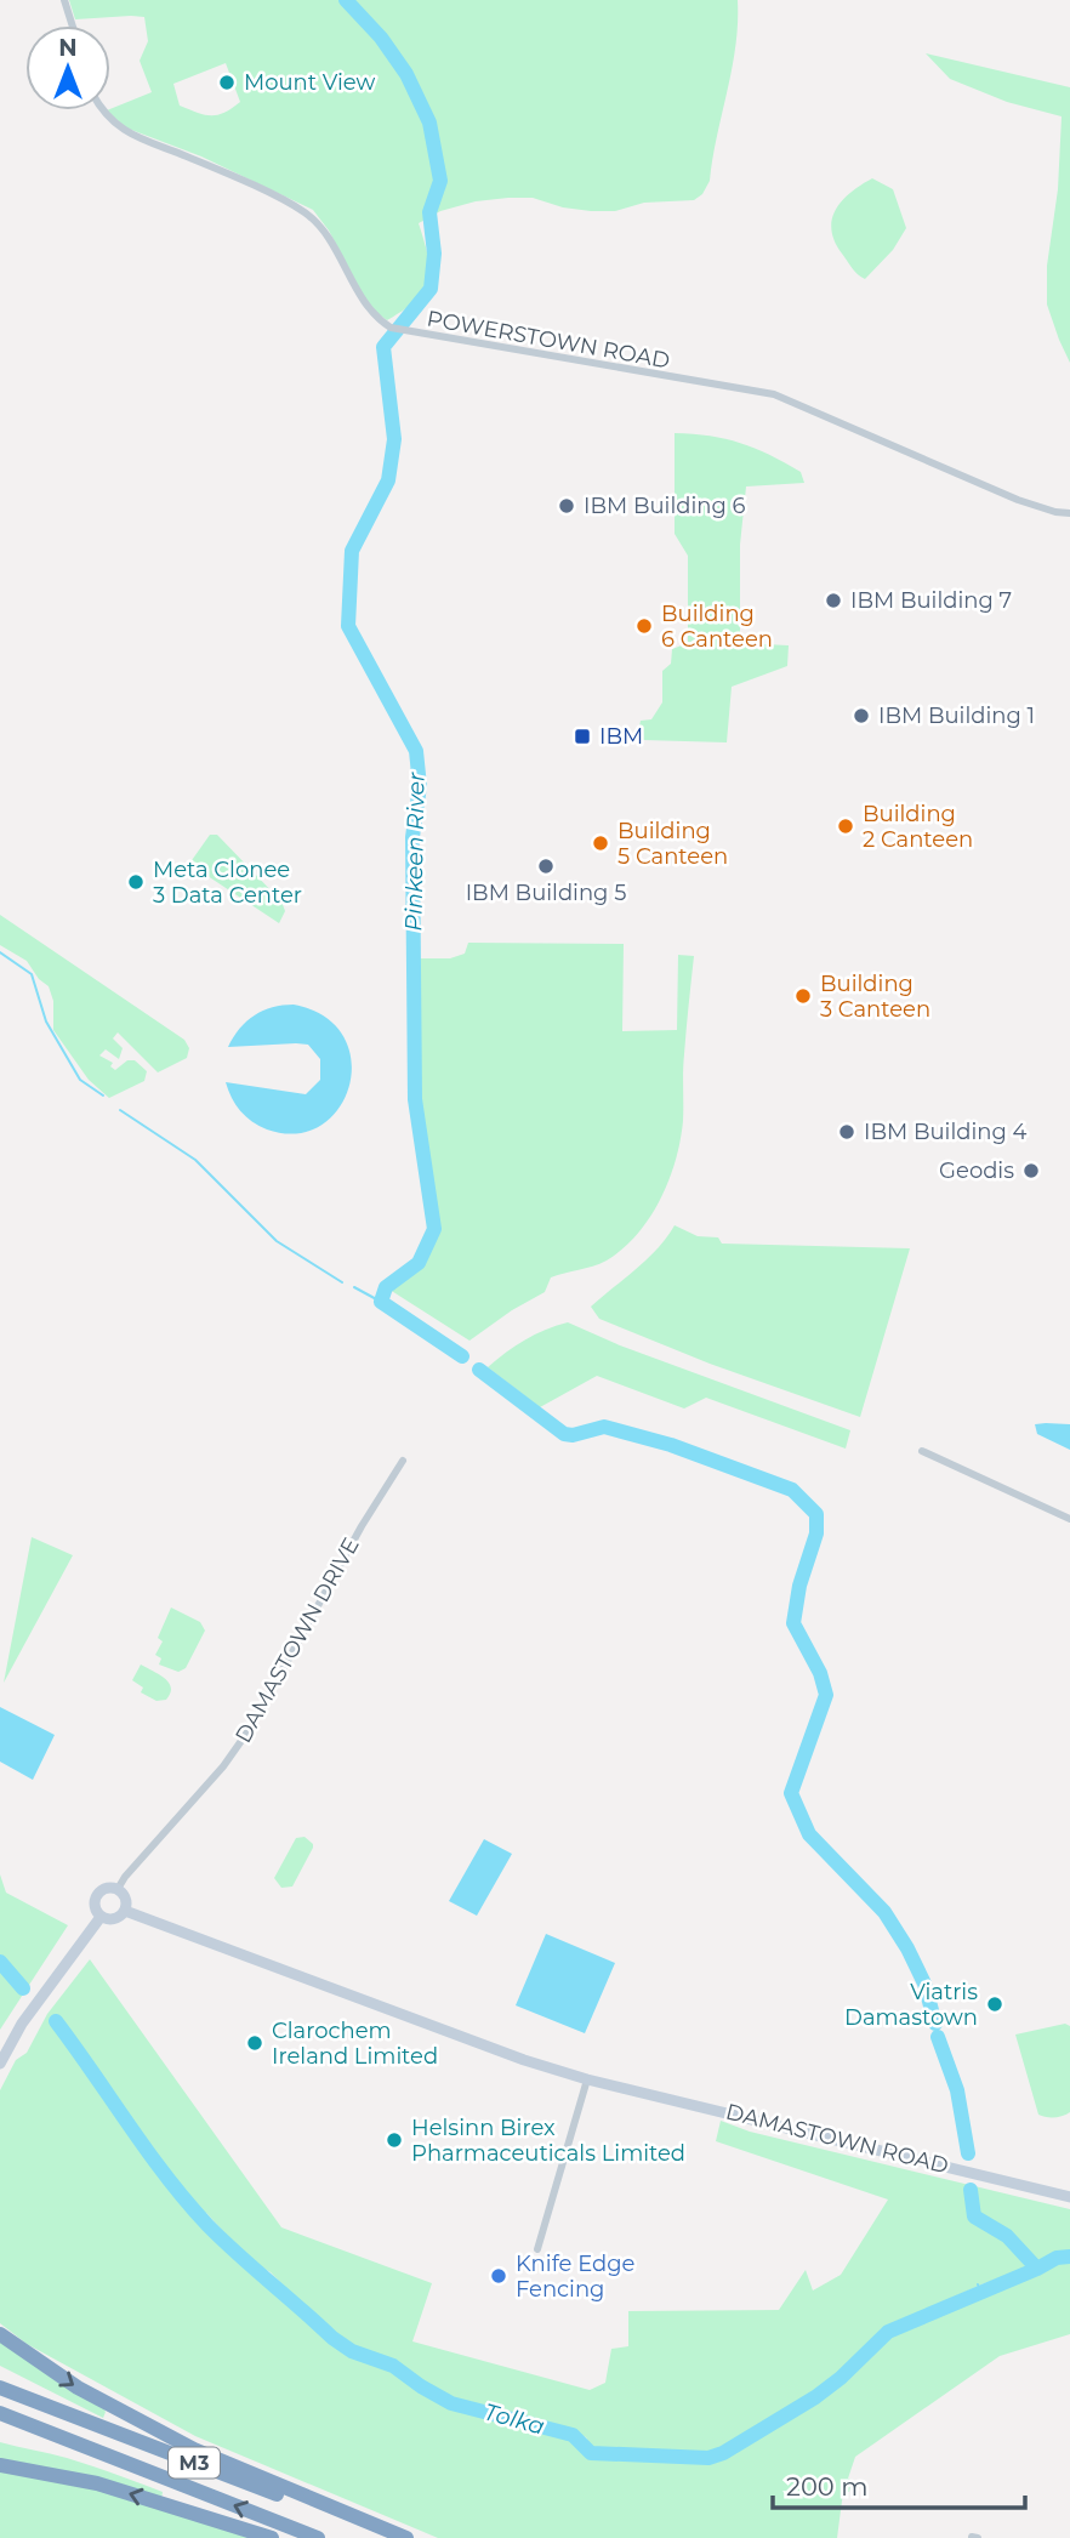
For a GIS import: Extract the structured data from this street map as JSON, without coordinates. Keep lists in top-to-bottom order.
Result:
{
  "streets": {
    "highway": ["M3"],
    "street": ["POWERSTOWN ROAD", "DAMASTOWN DRIVE", "DAMASTOWN ROAD"]
  },
  "crossings": [
    ["DAMASTOWN DRIVE", "DAMASTOWN ROAD"]
  ],
  "water": ["Pinkeen River", "Tolka"],
  "places": {
    "other": [
      "Mount View",
      "IBM Building 6",
      "IBM Building 7",
      "Building 6 Canteen",
      "IBM Building 1",
      "Building 2 Canteen",
      "Building 5 Canteen",
      "IBM Building 5",
      "Meta Clonee 3 Data Center",
      "Building 3 Canteen",
      "IBM Building 4",
      "Geodis",
      "Viatris Damastown",
      "Clarochem Ireland Limited",
      "Helsinn Birex Pharmaceuticals Limited",
      "Knife Edge Fencing"
    ],
    "transit": ["IBM"]
  },
  "scale_bar": "200 m",
  "north": "top"
}
